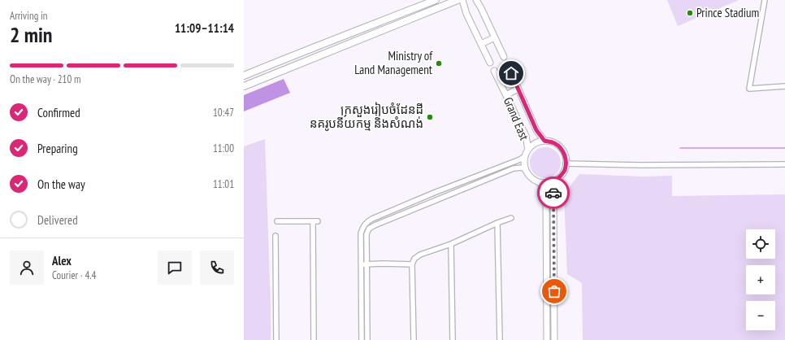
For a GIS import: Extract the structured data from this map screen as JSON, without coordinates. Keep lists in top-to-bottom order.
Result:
{
  "streets": {
    "street": ["Grand East"]
  },
  "places": ["Prince Stadium", "Ministry of Land Management", "ក្រសួងរៀបចំដែនដី នគរូបនីយកម្ម និងសំណង់"],
  "page": {
    "heading": ["2 min", "Arriving in", "11:09–11:14"],
    "panel": ["Alex", "Courier · 4.4"],
    "bar": "On the way · 210 m",
    "list": [
      ["Confirmed", "10:47"],
      ["Preparing", "11:00"],
      ["On the way", "11:01"],
      "Delivered"
    ],
    "map_buttons": ["+", "−"]
  }
}
